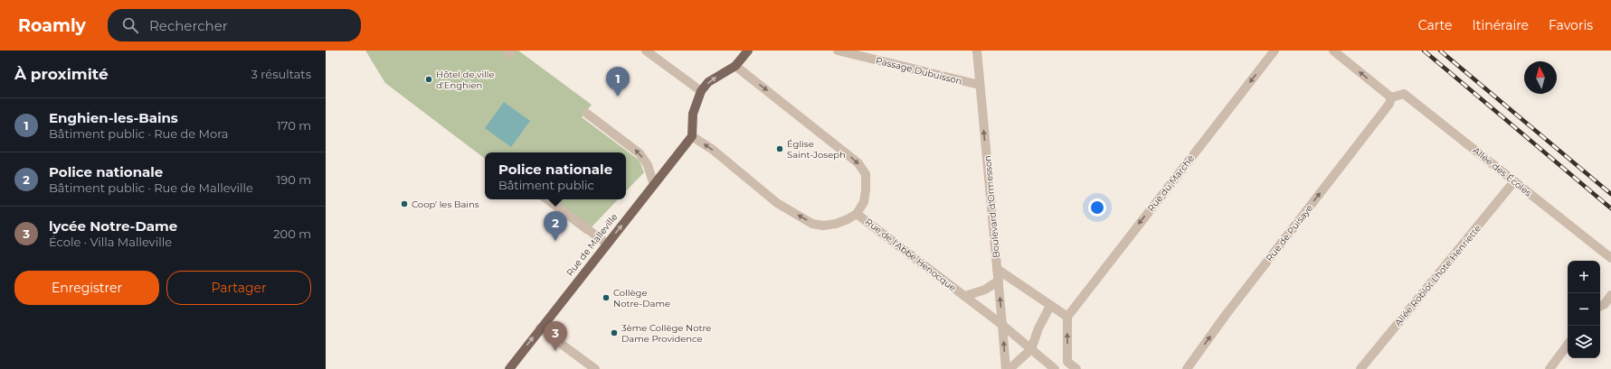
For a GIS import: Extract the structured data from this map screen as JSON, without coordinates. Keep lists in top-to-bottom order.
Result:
{
  "streets": {
    "main road": ["Rue de Malleville"],
    "street": [
      "Passage Dubuisson",
      "Allée des Écoles",
      "Rue du Marché",
      "Boulevard d'Ormesson",
      "Rue de Puisaye",
      "Rue de l'Abbé Henocque",
      "Allée Roblot Lhote Henriette"
    ]
  },
  "crossings": [
    ["Passage Dubuisson", "Boulevard d'Ormesson"],
    ["Allée des Écoles", "Rue de Puisaye"],
    ["Allée des Écoles", "Allée Roblot Lhote Henriette"],
    ["Boulevard d'Ormesson", "Rue de l'Abbé Henocque"]
  ],
  "one_way": [
    "Rue du Marché",
    "Boulevard d'Ormesson",
    "Rue de Puisaye",
    "Rue de Malleville"
  ],
  "places": [
    "Hôtel de ville d'Enghien",
    "Église Saint-Joseph",
    "Coop' les Bains",
    "Collège Notre-Dame",
    "3ème Collège Notre Dame Providence"
  ],
  "north": "top",
  "page": {
    "header": "Roamly",
    "search": "Rechercher",
    "nav": ["Carte", "Itinéraire", "Favoris"],
    "heading": ["À proximité", "3 résultats"],
    "pins": ["1", "2", "3"],
    "list": [
      {
        "mark": "1",
        "name": "Enghien-les-Bains",
        "note": "Bâtiment public · Rue de Mora",
        "value": "170 m"
      },
      {
        "mark": "2",
        "name": "Police nationale",
        "note": "Bâtiment public · Rue de Malleville",
        "value": "190 m"
      },
      {
        "mark": "3",
        "name": "lycée Notre-Dame",
        "note": "École · Villa Malleville",
        "value": "200 m"
      }
    ],
    "popup": ["Police nationale", "Bâtiment public"],
    "buttons": ["Enregistrer", "Partager"],
    "map_buttons": ["+", "−"]
  }
}
